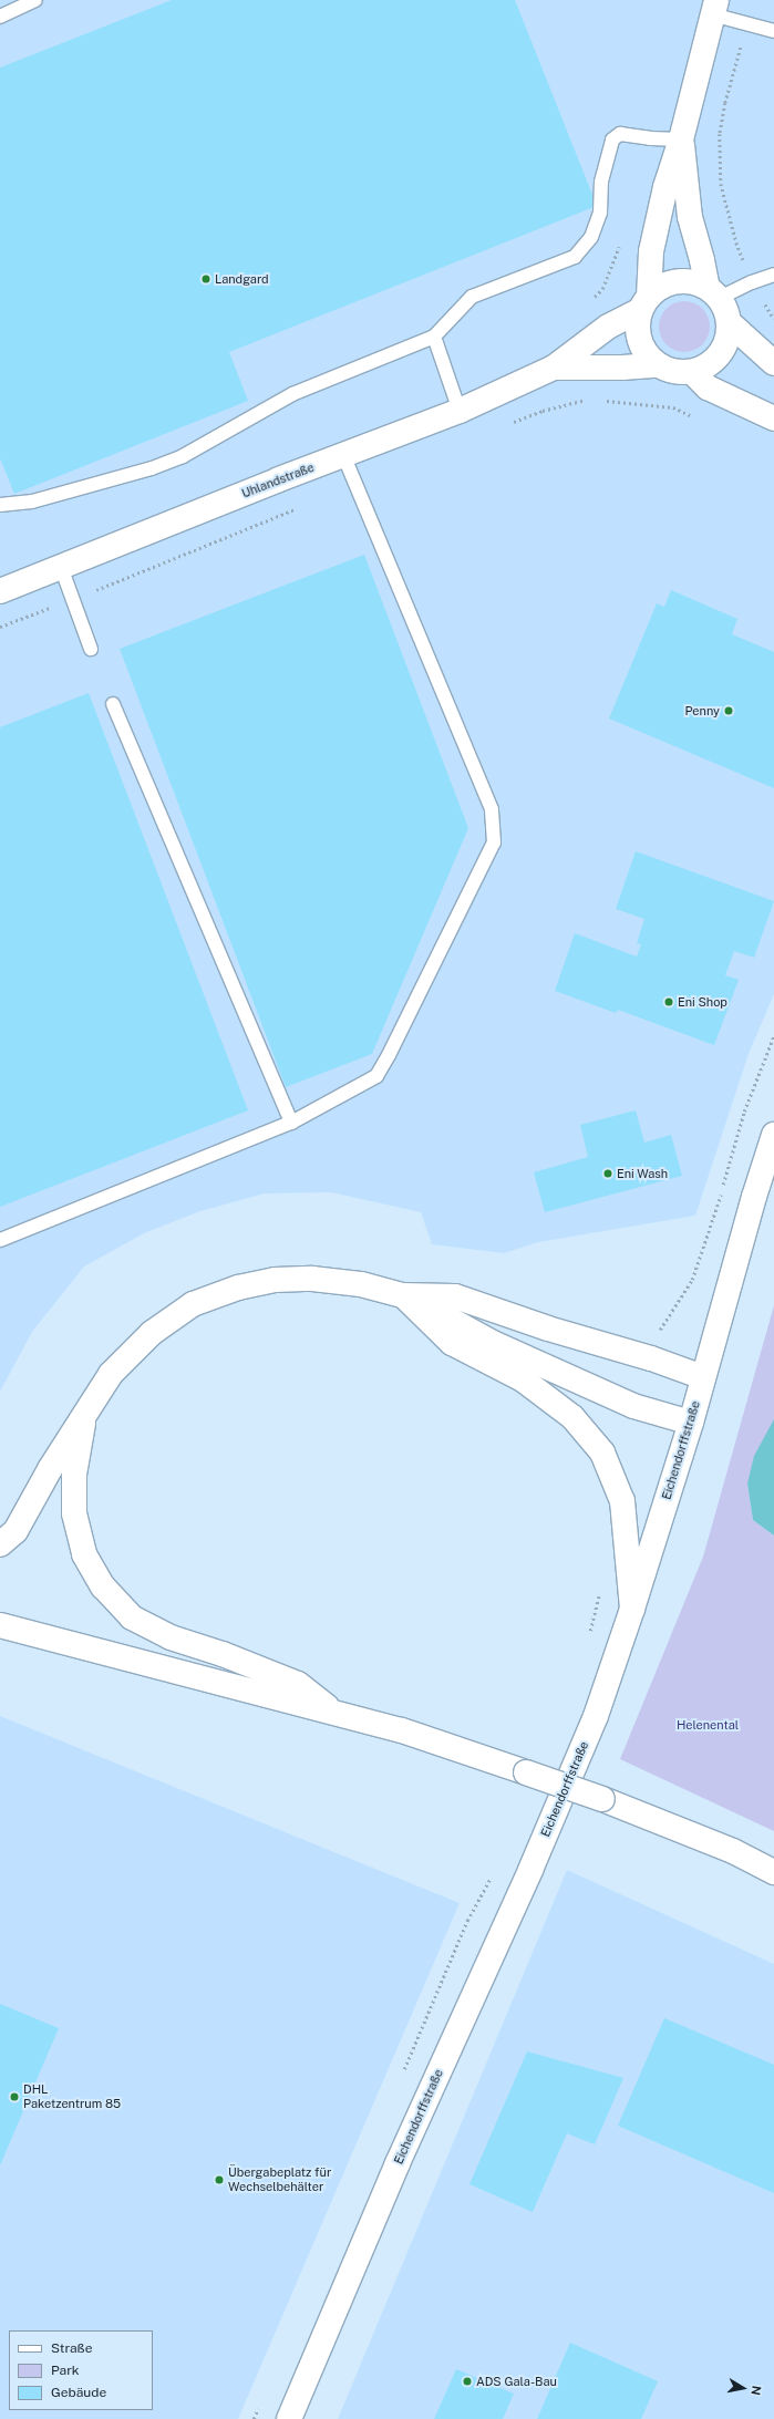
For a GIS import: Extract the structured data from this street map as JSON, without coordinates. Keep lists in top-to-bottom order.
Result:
{
  "streets": {
    "street": ["Uhlandstraße", "Eichendorffstraße"]
  },
  "parks": ["Helenental"],
  "places": [
    "Landgard",
    "Penny",
    "Eni Shop",
    "Eni Wash",
    "DHL Paketzentrum 85",
    "Übergabeplatz für Wechselbehälter",
    "ADS Gala-Bau"
  ],
  "legend": ["Straße", "Park", "Gebäude"],
  "north": "right"
}
